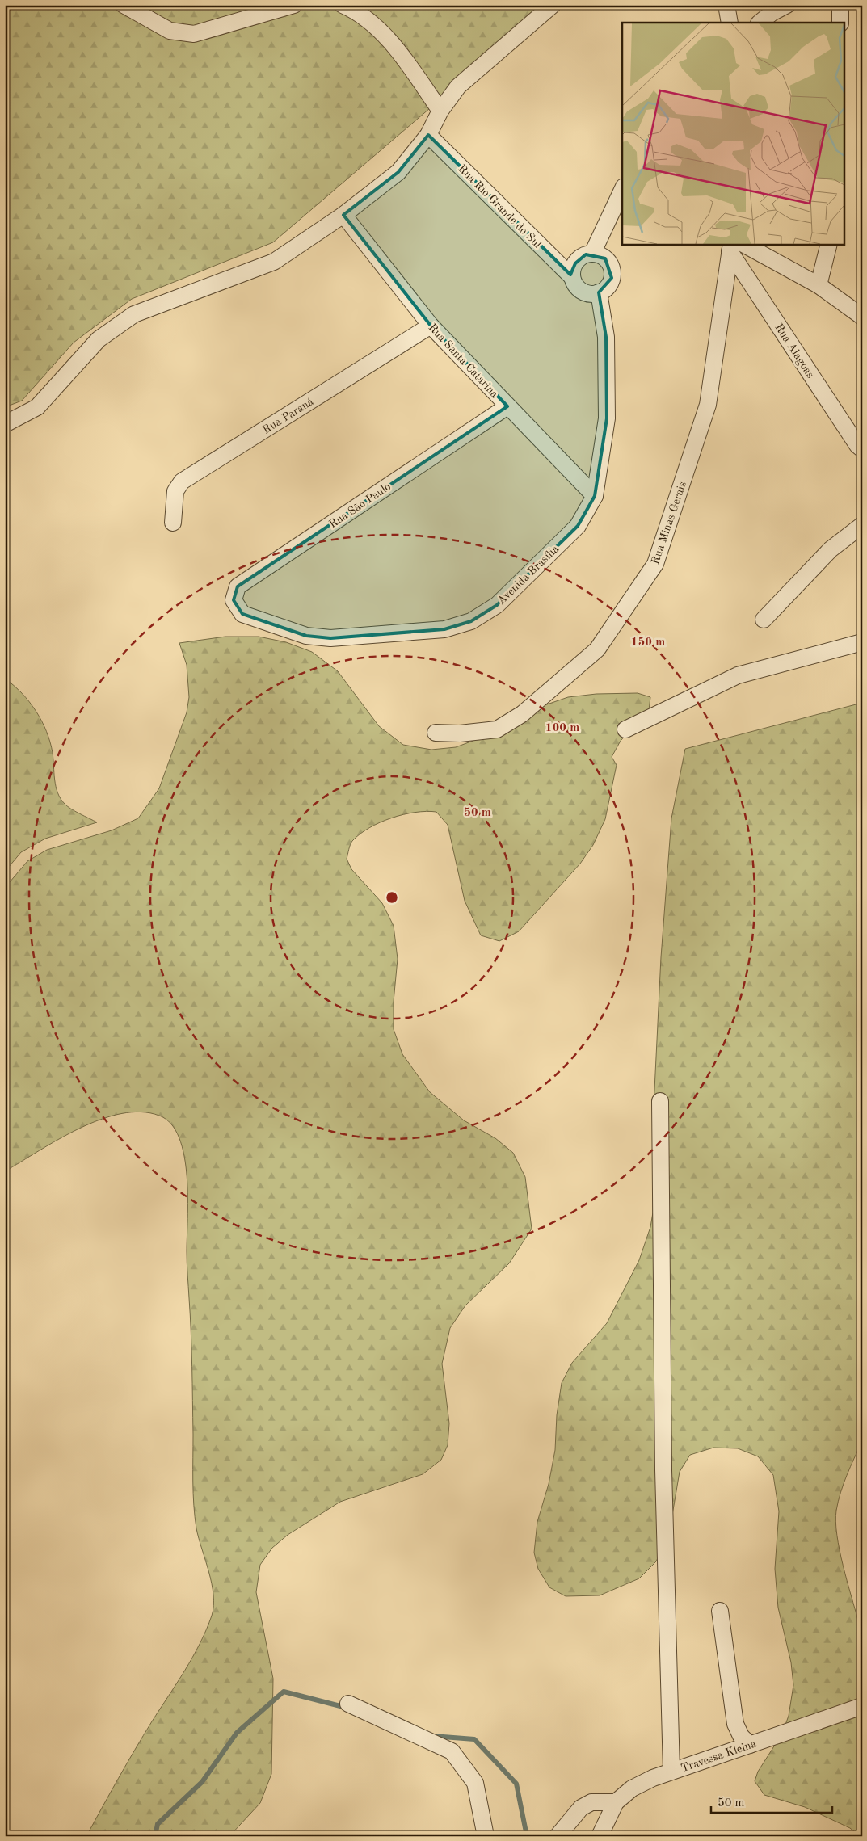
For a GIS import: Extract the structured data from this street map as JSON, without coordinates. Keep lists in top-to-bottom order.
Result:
{
  "streets": {
    "street": [
      "Rua Rio Grande do Sul",
      "Rua Alagoas",
      "Rua Santa Catarina",
      "Rua Paraná",
      "Rua São Paulo",
      "Rua Minas Gerais",
      "Avenida Brasília",
      "Travessa Kleina"
    ]
  },
  "crossings": [
    ["Rua Rio Grande do Sul", "Avenida Brasília"],
    ["Rua Alagoas", "Rua Minas Gerais"],
    ["Rua Santa Catarina", "Rua Paraná"],
    ["Rua Santa Catarina", "Rua São Paulo"],
    ["Rua Santa Catarina", "Avenida Brasília"],
    ["Rua São Paulo", "Avenida Brasília"]
  ],
  "scale_bar": "50 m",
  "rings": ["150 m", "100 m", "50 m"]
}
